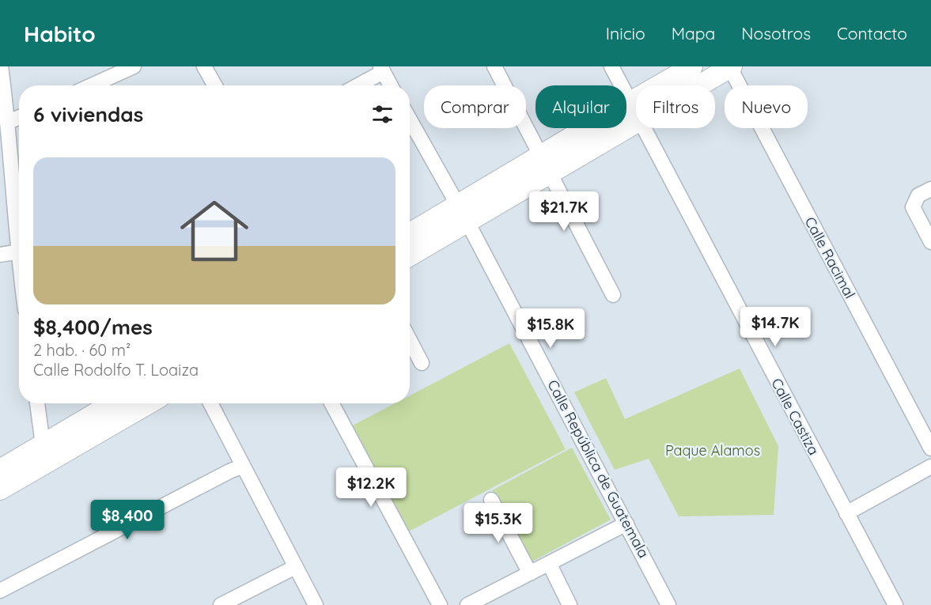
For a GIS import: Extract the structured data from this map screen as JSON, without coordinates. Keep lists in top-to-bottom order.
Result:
{
  "streets": {
    "street": ["Calle Racimal", "Calle Castiza", "Calle República de Guatemala"]
  },
  "parks": ["Paque Alamos"],
  "page": {
    "header": "Habito",
    "nav": [
      "Inicio",
      "Mapa",
      "Nosotros",
      "Contacto"
    ],
    "chip": [
      "Comprar",
      "Alquilar",
      "Filtros",
      "Nuevo"
    ],
    "heading": "6 viviendas",
    "list": [
      {
        "name": "$8,400/mes",
        "note": "2 hab. · 60 m² · Calle Rodolfo T. Loaiza"
      }
    ],
    "price": [
      "$21.7K",
      "$14.7K",
      "$15.8K",
      "$12.2K",
      "$8,400",
      "$15.3K"
    ]
  }
}
